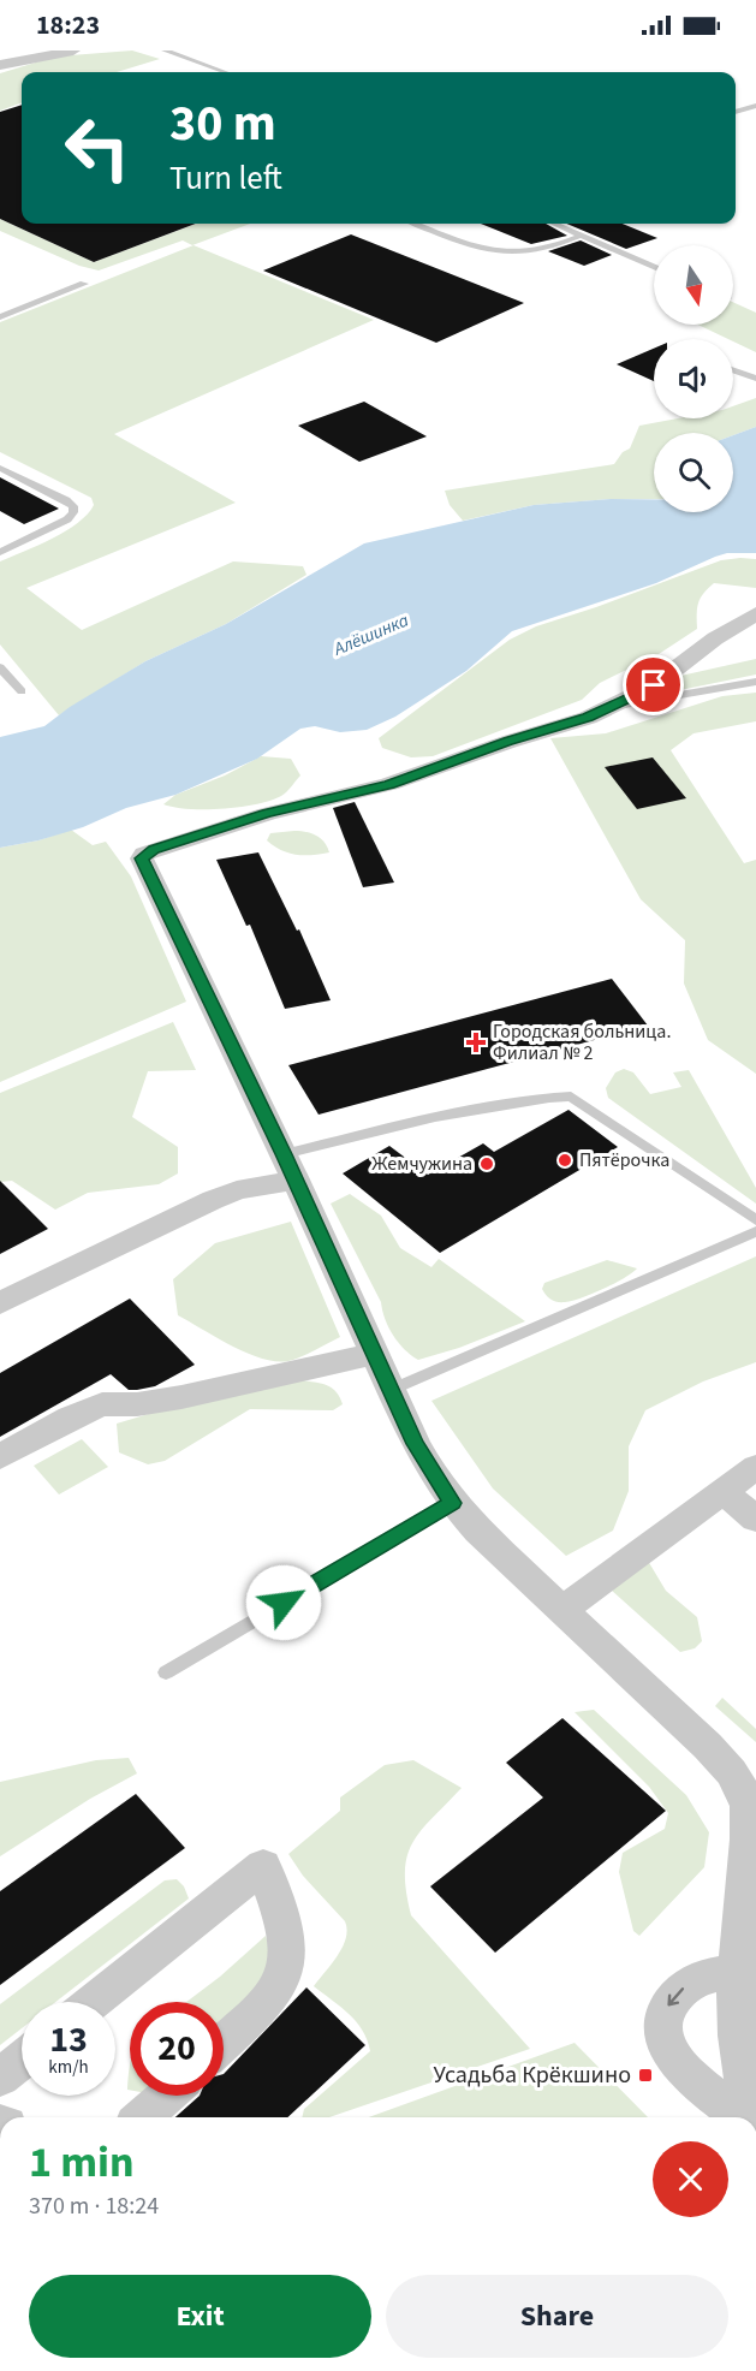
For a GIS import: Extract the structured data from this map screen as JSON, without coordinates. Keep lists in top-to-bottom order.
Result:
{
  "water": ["Алёшинка"],
  "places": {
    "health": ["Городская больница. Филиал № 2"],
    "other": ["Пятёрочка", "Жемчужина"],
    "transit": ["Усадьба Крёкшино"]
  },
  "north": "bottom",
  "page": {
    "status": "18:23",
    "turn": ["30 m", "Turn left"],
    "speed": "13 km/h",
    "limit": "20",
    "heading": ["1 min", "370 m · 18:24"],
    "buttons": ["Exit", "Share"]
  }
}
